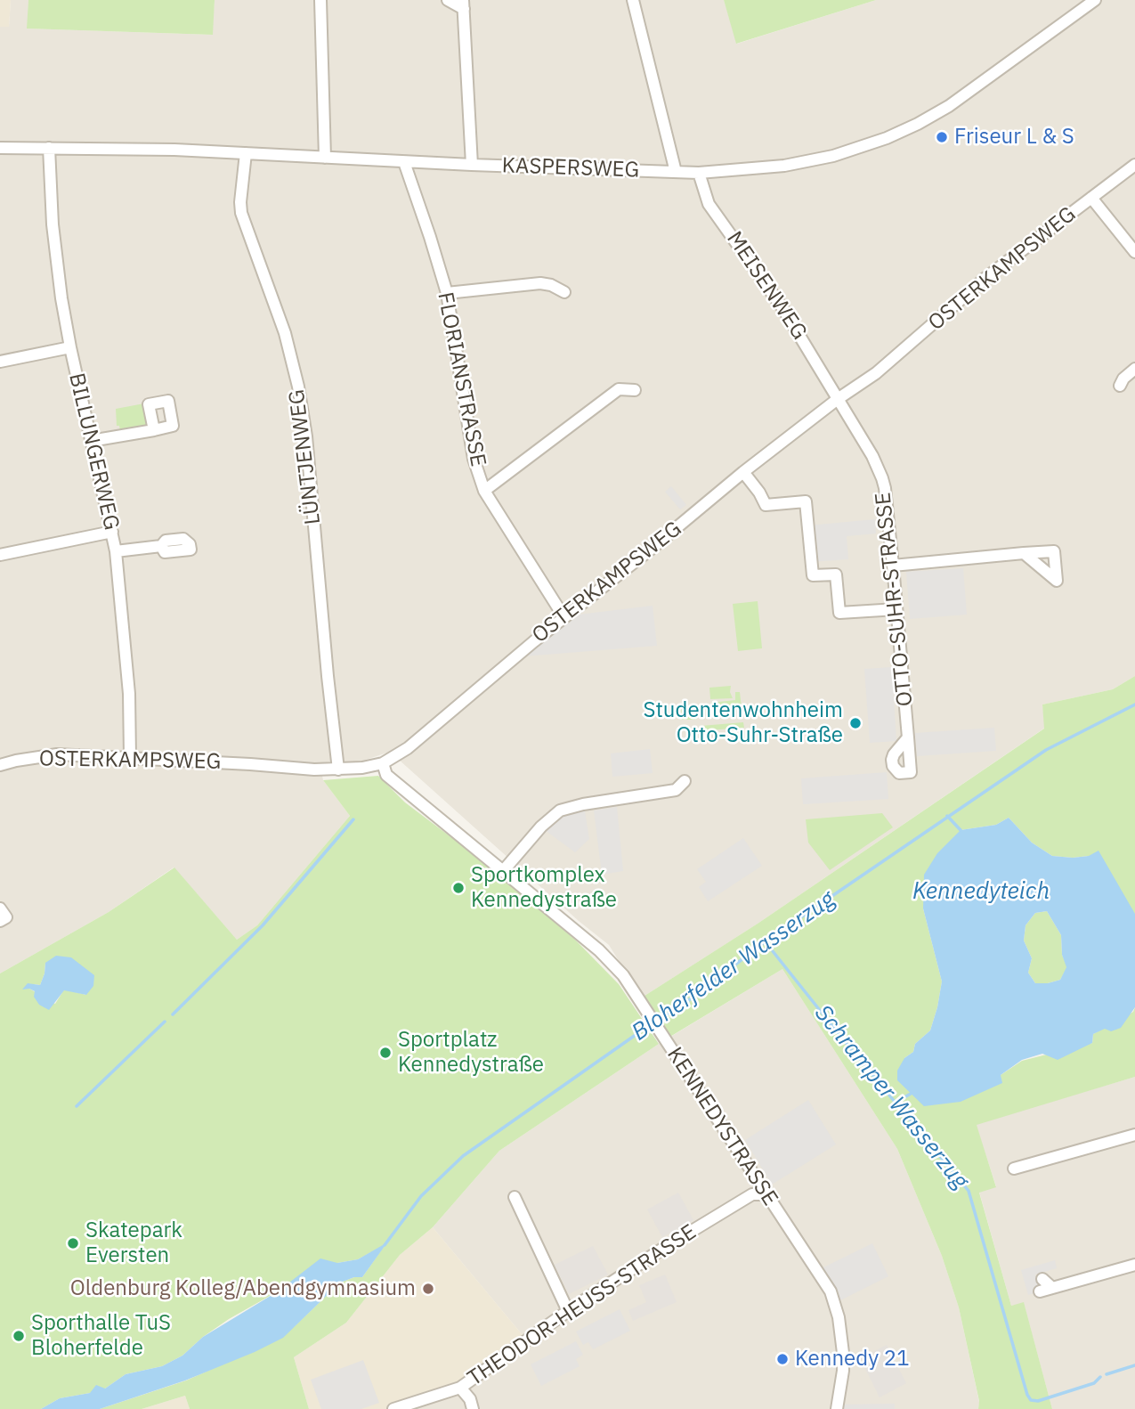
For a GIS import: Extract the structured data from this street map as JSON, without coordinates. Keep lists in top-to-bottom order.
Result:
{
  "streets": {
    "street": [
      "KASPERSWEG",
      "OSTERKAMPSWEG",
      "MEISENWEG",
      "FLORIANSTRASSE",
      "BILLUNGERWEG",
      "LÜNTJENWEG",
      "OTTO-SUHR-STRASSE",
      "KENNEDYSTRASSE",
      "THEODOR-HEUSS-STRASSE"
    ]
  },
  "crossings": [
    ["KASPERSWEG", "MEISENWEG"],
    ["KASPERSWEG", "FLORIANSTRASSE"],
    ["KASPERSWEG", "BILLUNGERWEG"],
    ["KASPERSWEG", "LÜNTJENWEG"],
    ["OSTERKAMPSWEG", "MEISENWEG"],
    ["OSTERKAMPSWEG", "FLORIANSTRASSE"],
    ["OSTERKAMPSWEG", "BILLUNGERWEG"],
    ["OSTERKAMPSWEG", "LÜNTJENWEG"],
    ["OSTERKAMPSWEG", "OTTO-SUHR-STRASSE"],
    ["OSTERKAMPSWEG", "KENNEDYSTRASSE"],
    ["MEISENWEG", "OTTO-SUHR-STRASSE"],
    ["KENNEDYSTRASSE", "THEODOR-HEUSS-STRASSE"]
  ],
  "water": ["Kennedyteich", "Bloherfelder Wasserzug", "Schramper Wasserzug"],
  "places": [
    "Friseur L & S",
    "Studentenwohnheim Otto-Suhr-Straße",
    "Sportkomplex Kennedystraße",
    "Sportplatz Kennedystraße",
    "Skatepark Eversten",
    "Oldenburg Kolleg/Abendgymnasium",
    "Sporthalle TuS Bloherfelde",
    "Kennedy 21"
  ]
}
